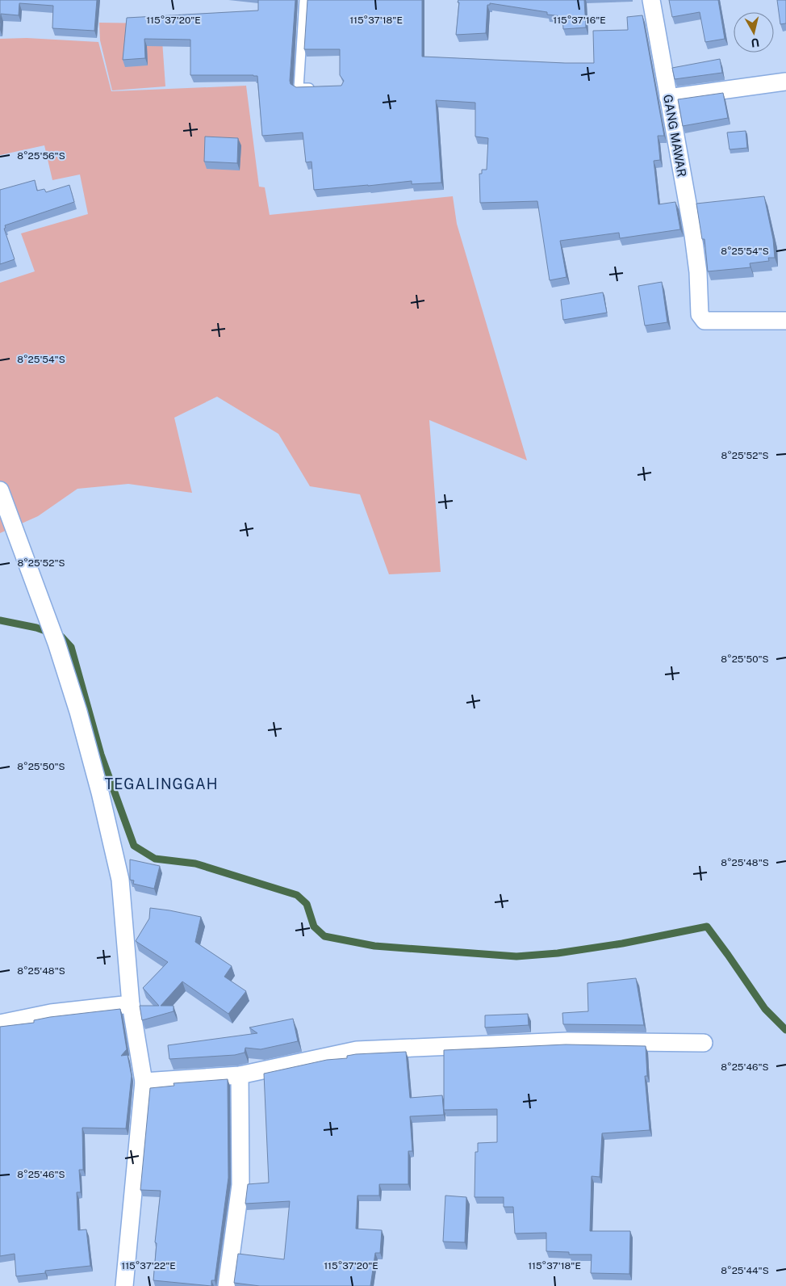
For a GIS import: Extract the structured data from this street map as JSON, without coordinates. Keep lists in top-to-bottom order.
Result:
{
  "streets": {
    "street": ["GANG MAWAR"]
  },
  "districts": ["TEGALINGGAH"],
  "north": "bottom",
  "coordinates": [
    "115°37'20\"E",
    "115°37'18\"E",
    "115°37'16\"E",
    "8°25'56\"S",
    "8°25'54\"S",
    "8°25'52\"S",
    "8°25'50\"S",
    "8°25'48\"S",
    "8°25'46\"S",
    "115°37'22\"E",
    "8°25'44\"S"
  ]
}
